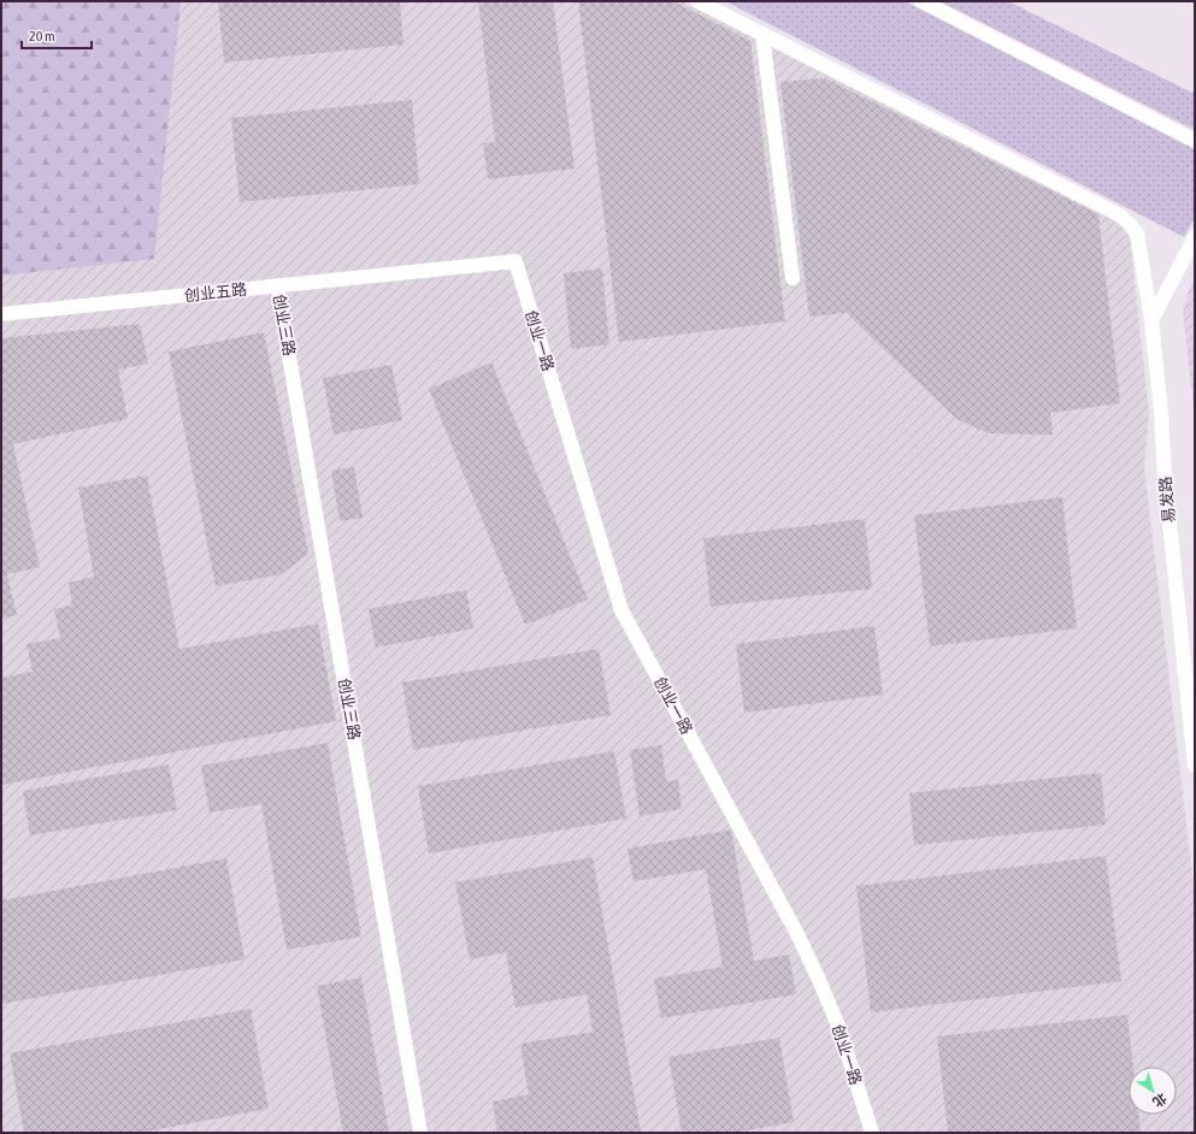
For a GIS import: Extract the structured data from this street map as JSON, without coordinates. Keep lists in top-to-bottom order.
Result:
{
  "streets": {
    "street": [
      "创业五路",
      "创业三路",
      "创业一路",
      "易发路"
    ]
  },
  "crossings": [
    ["创业五路", "创业三路"],
    ["创业五路", "创业一路"]
  ],
  "scale_bar": "20 m",
  "north": "bottom right"
}
